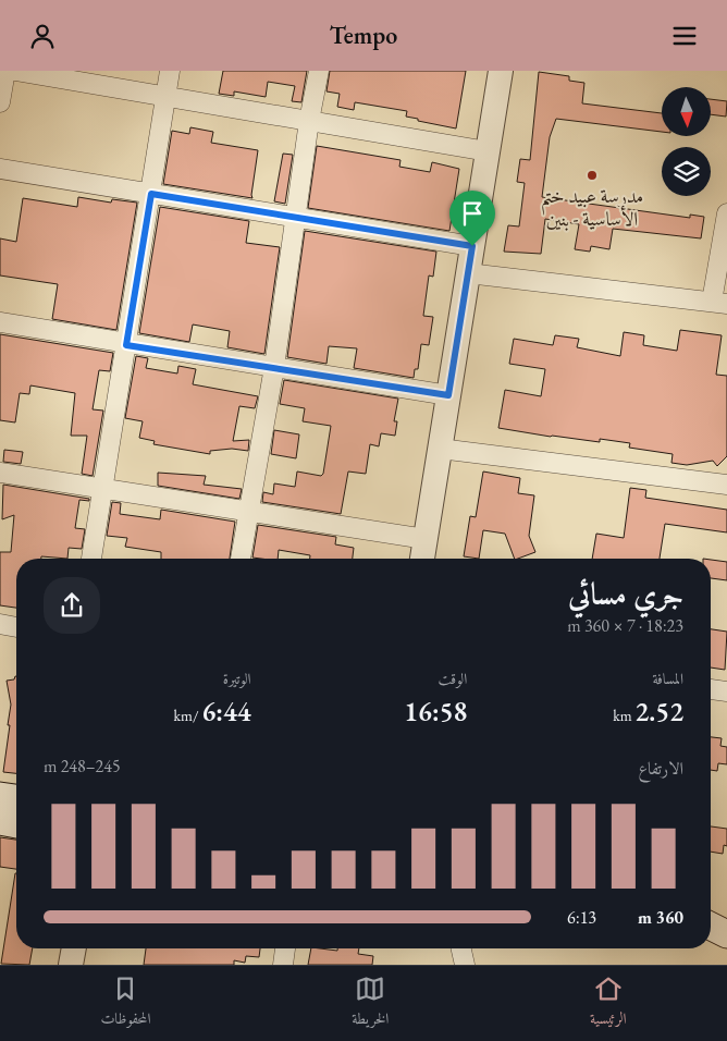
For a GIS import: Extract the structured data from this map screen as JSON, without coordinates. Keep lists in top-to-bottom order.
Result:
{
  "places": ["مدرسة عبيد ختم الأساسية - بنين"],
  "north": "bottom",
  "page": {
    "header": "Tempo",
    "heading": ["جري مسائي", "18:23 · 7 × 360 m"],
    "stats": [
      ["المسافة", "2.52 km"],
      ["الوقت", "16:58"],
      ["الوتيرة", "6:44 /km"]
    ],
    "chart": ["الارتفاع", "245–248 m"],
    "list": [
      {
        "name": "360 m",
        "note": "6:13"
      }
    ],
    "tabs": ["الرئيسية", "الخريطة", "المحفوظات"]
  }
}
